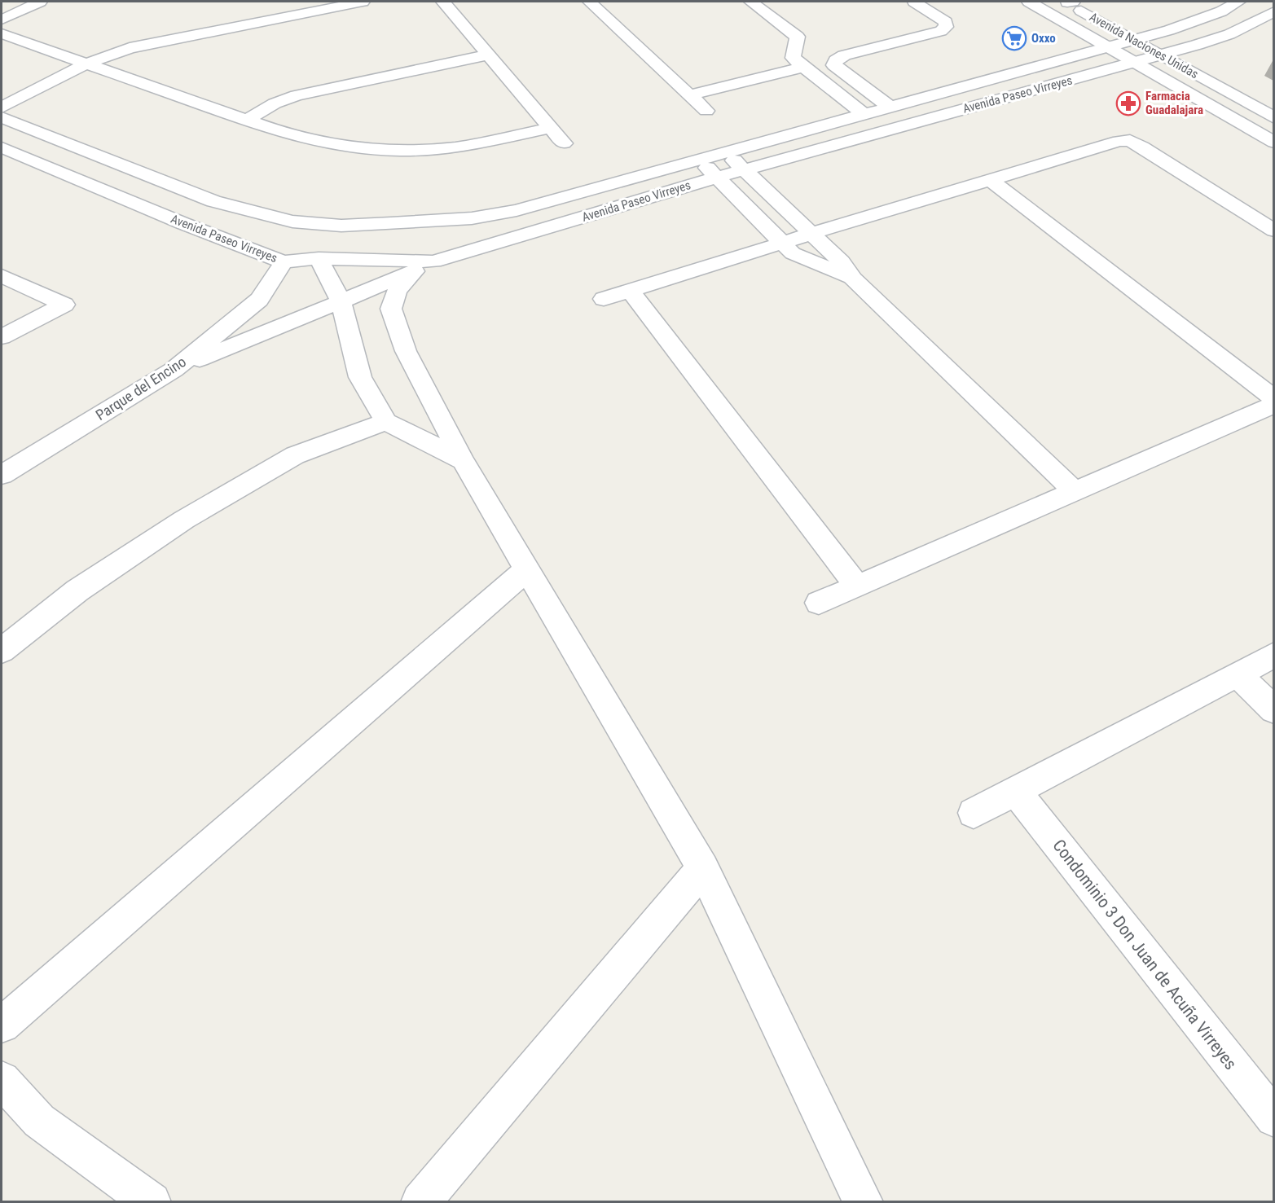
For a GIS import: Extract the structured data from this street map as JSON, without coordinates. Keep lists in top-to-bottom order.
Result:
{
  "streets": {
    "street": [
      "Avenida Naciones Unidas",
      "Avenida Paseo Virreyes",
      "Parque del Encino",
      "Condominio 3 Don Juan de Acuña Virreyes"
    ]
  },
  "crossings": [
    ["Avenida Naciones Unidas", "Avenida Paseo Virreyes"],
    ["Avenida Paseo Virreyes", "Parque del Encino"]
  ],
  "places": {
    "supermarket": ["Oxxo"],
    "pharmacy": ["Farmacia Guadalajara"]
  }
}
